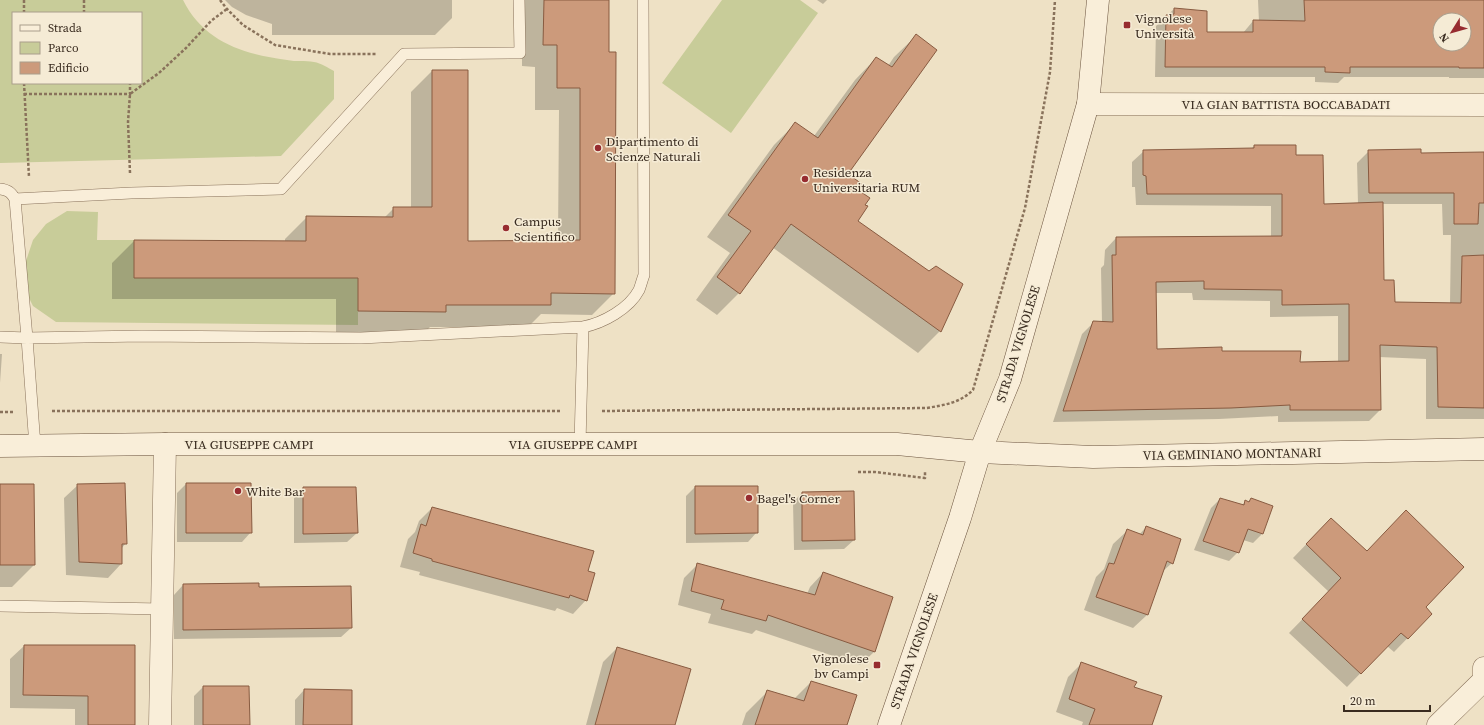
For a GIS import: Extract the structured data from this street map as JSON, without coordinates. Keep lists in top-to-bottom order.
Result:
{
  "streets": {
    "street": [
      "VIA GIAN BATTISTA BOCCABADATI",
      "STRADA VIGNOLESE",
      "VIA GIUSEPPE CAMPI",
      "VIA GEMINIANO MONTANARI"
    ]
  },
  "crossings": [
    ["VIA GIAN BATTISTA BOCCABADATI", "STRADA VIGNOLESE"],
    ["STRADA VIGNOLESE", "VIA GIUSEPPE CAMPI"],
    ["STRADA VIGNOLESE", "VIA GEMINIANO MONTANARI"],
    ["VIA GIUSEPPE CAMPI", "VIA GEMINIANO MONTANARI"]
  ],
  "places": {
    "transit": ["Vignolese Università", "Vignolese bv Campi"],
    "other": [
      "Dipartimento di Scienze Naturali",
      "Residenza Universitaria RUM",
      "Campus Scientifico",
      "White Bar",
      "Bagel's Corner"
    ]
  },
  "legend": ["Strada", "Parco", "Edificio"],
  "scale_bar": "20 m",
  "north": "bottom left"
}
